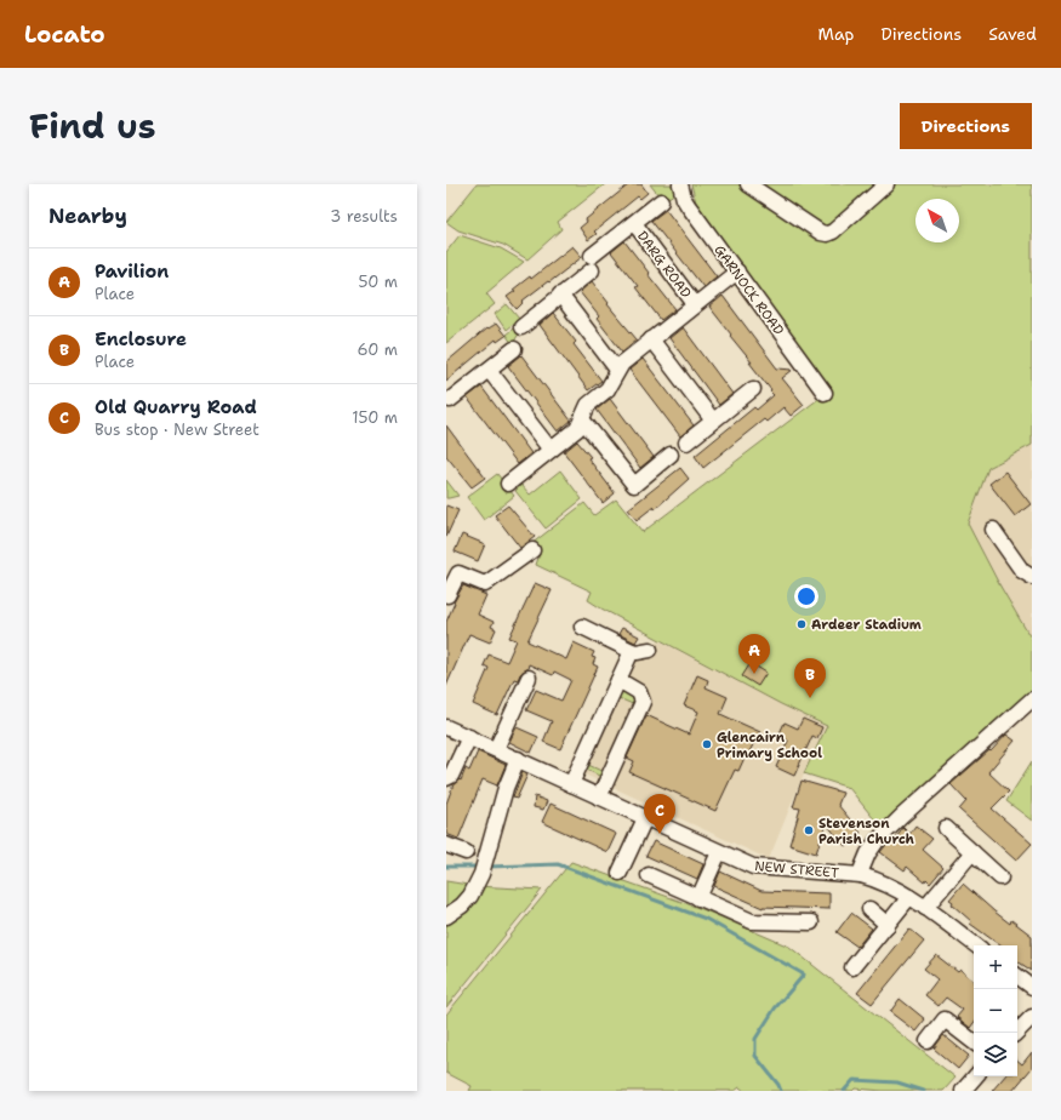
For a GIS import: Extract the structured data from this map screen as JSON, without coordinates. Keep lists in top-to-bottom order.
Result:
{
  "streets": {
    "street": ["DARG ROAD", "GARNOCK ROAD", "NEW STREET"]
  },
  "crossings": [
    ["DARG ROAD", "GARNOCK ROAD"]
  ],
  "places": ["Ardeer Stadium", "Glencairn Primary School", "Stevenson Parish Church"],
  "north": "top left",
  "page": {
    "header": "Locato",
    "nav": ["Map", "Directions", "Saved"],
    "title": "Find us",
    "buttons": "Directions",
    "heading": ["Nearby", "3 results"],
    "list": [
      {
        "mark": "A",
        "name": "Pavilion",
        "note": "Place",
        "value": "50 m"
      },
      {
        "mark": "B",
        "name": "Enclosure",
        "note": "Place",
        "value": "60 m"
      },
      {
        "mark": "C",
        "name": "Old Quarry Road",
        "note": "Bus stop · New Street",
        "value": "150 m"
      }
    ],
    "pins": ["A", "B", "C"],
    "map_buttons": ["+", "−"]
  }
}
